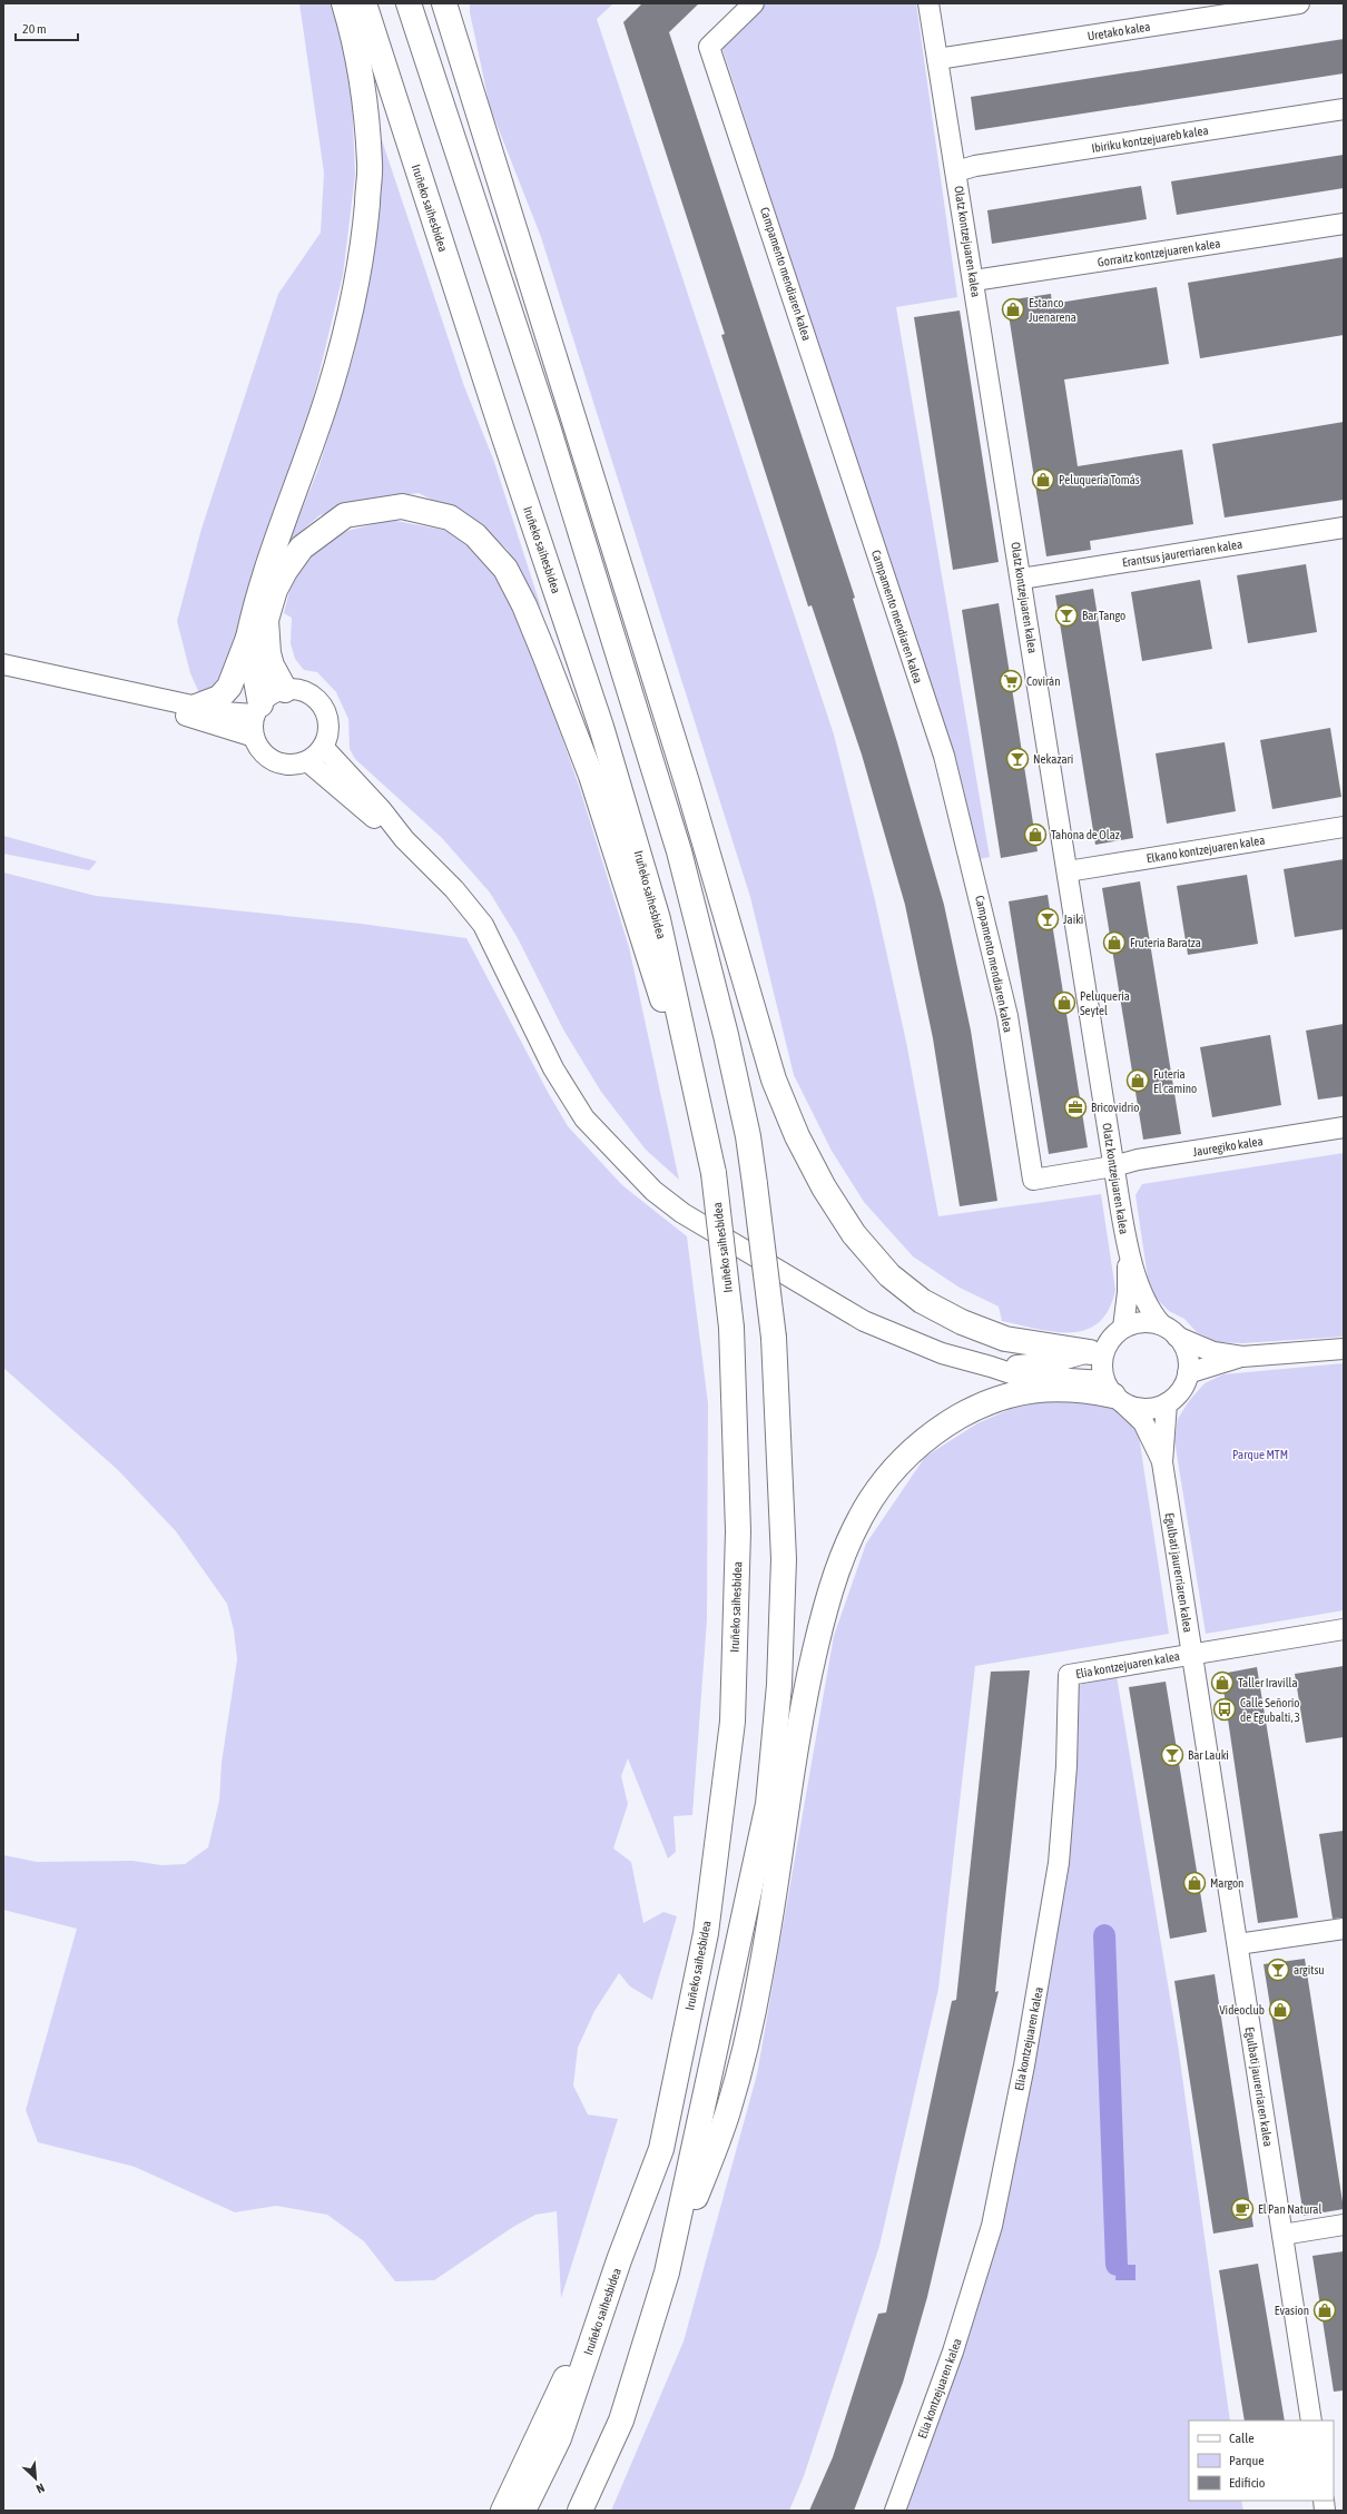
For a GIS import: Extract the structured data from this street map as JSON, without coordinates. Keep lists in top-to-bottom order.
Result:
{
  "streets": {
    "highway": ["Iruñeko saihesbidea"],
    "street": [
      "Uretako kalea",
      "Ibiriku kontzejuareb kalea",
      "Olatz kontzejuaren kalea",
      "Gorraitz kontzejuaren kalea",
      "Campamento mendiaren kalea",
      "Erantsus jaurerriaren kalea",
      "Elkano kontzejuaren kalea",
      "Jauregiko kalea",
      "Egulbati jaurerriaren kalea",
      "Elia kontzejuaren kalea"
    ]
  },
  "crossings": [
    ["Uretako kalea", "Olatz kontzejuaren kalea"],
    ["Ibiriku kontzejuareb kalea", "Olatz kontzejuaren kalea"],
    ["Olatz kontzejuaren kalea", "Gorraitz kontzejuaren kalea"],
    ["Olatz kontzejuaren kalea", "Campamento mendiaren kalea"],
    ["Olatz kontzejuaren kalea", "Erantsus jaurerriaren kalea"],
    ["Olatz kontzejuaren kalea", "Elkano kontzejuaren kalea"],
    ["Olatz kontzejuaren kalea", "Jauregiko kalea"],
    ["Olatz kontzejuaren kalea", "Egulbati jaurerriaren kalea"],
    ["Campamento mendiaren kalea", "Jauregiko kalea"],
    ["Egulbati jaurerriaren kalea", "Elia kontzejuaren kalea"]
  ],
  "parks": ["Parque MTM"],
  "places": {
    "shop": [
      "Estanco Juenarena",
      "Peluquería Tomás",
      "Tahona de Olaz",
      "Fruteria Baratza",
      "Peluquería Seytel",
      "Futeria El camino",
      "Taller Iravilla",
      "Margon",
      "Videoclub",
      "Evasion"
    ],
    "bar": [
      "Bar Tango",
      "Nekazari",
      "Jaiki",
      "Bar Lauki",
      "argitsu"
    ],
    "supermarket": ["Covirán"],
    "office": ["Bricovidrio"],
    "bus stop": ["Calle Señorío de Egubalti, 3"],
    "cafe": ["El Pan Natural"]
  },
  "legend": ["Calle", "Parque", "Edificio"],
  "scale_bar": "20 m",
  "north": "bottom right"
}
